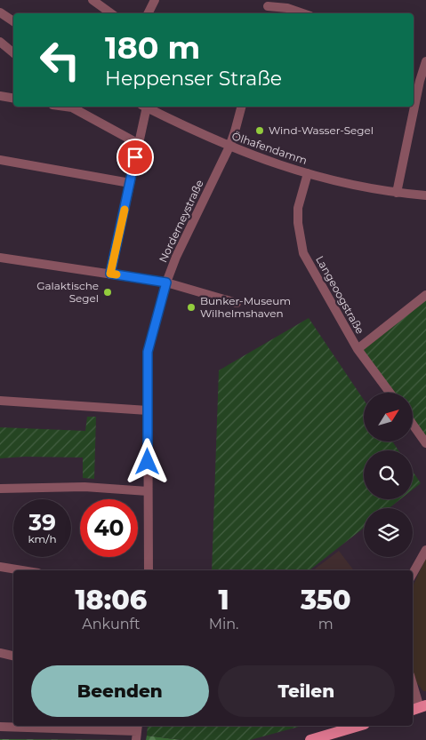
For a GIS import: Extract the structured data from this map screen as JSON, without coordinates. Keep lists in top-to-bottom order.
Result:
{
  "streets": {
    "street": ["Ölhafendamm", "Norderneystraße", "Langeoogstraße"]
  },
  "crossings": [
    ["Ölhafendamm", "Norderneystraße"],
    ["Ölhafendamm", "Langeoogstraße"]
  ],
  "places": ["Wind-Wasser-Segel", "Galaktische Segel", "Bunker-Museum Wilhelmshaven"],
  "north": "top right",
  "page": {
    "turn": ["180 m", "Heppenser Straße"],
    "speed": "39 km/h",
    "limit": "40",
    "eta": [
      "18:06",
      "Ankunft",
      "1",
      "Min.",
      "350",
      "m"
    ],
    "buttons": ["Beenden", "Teilen"]
  }
}
